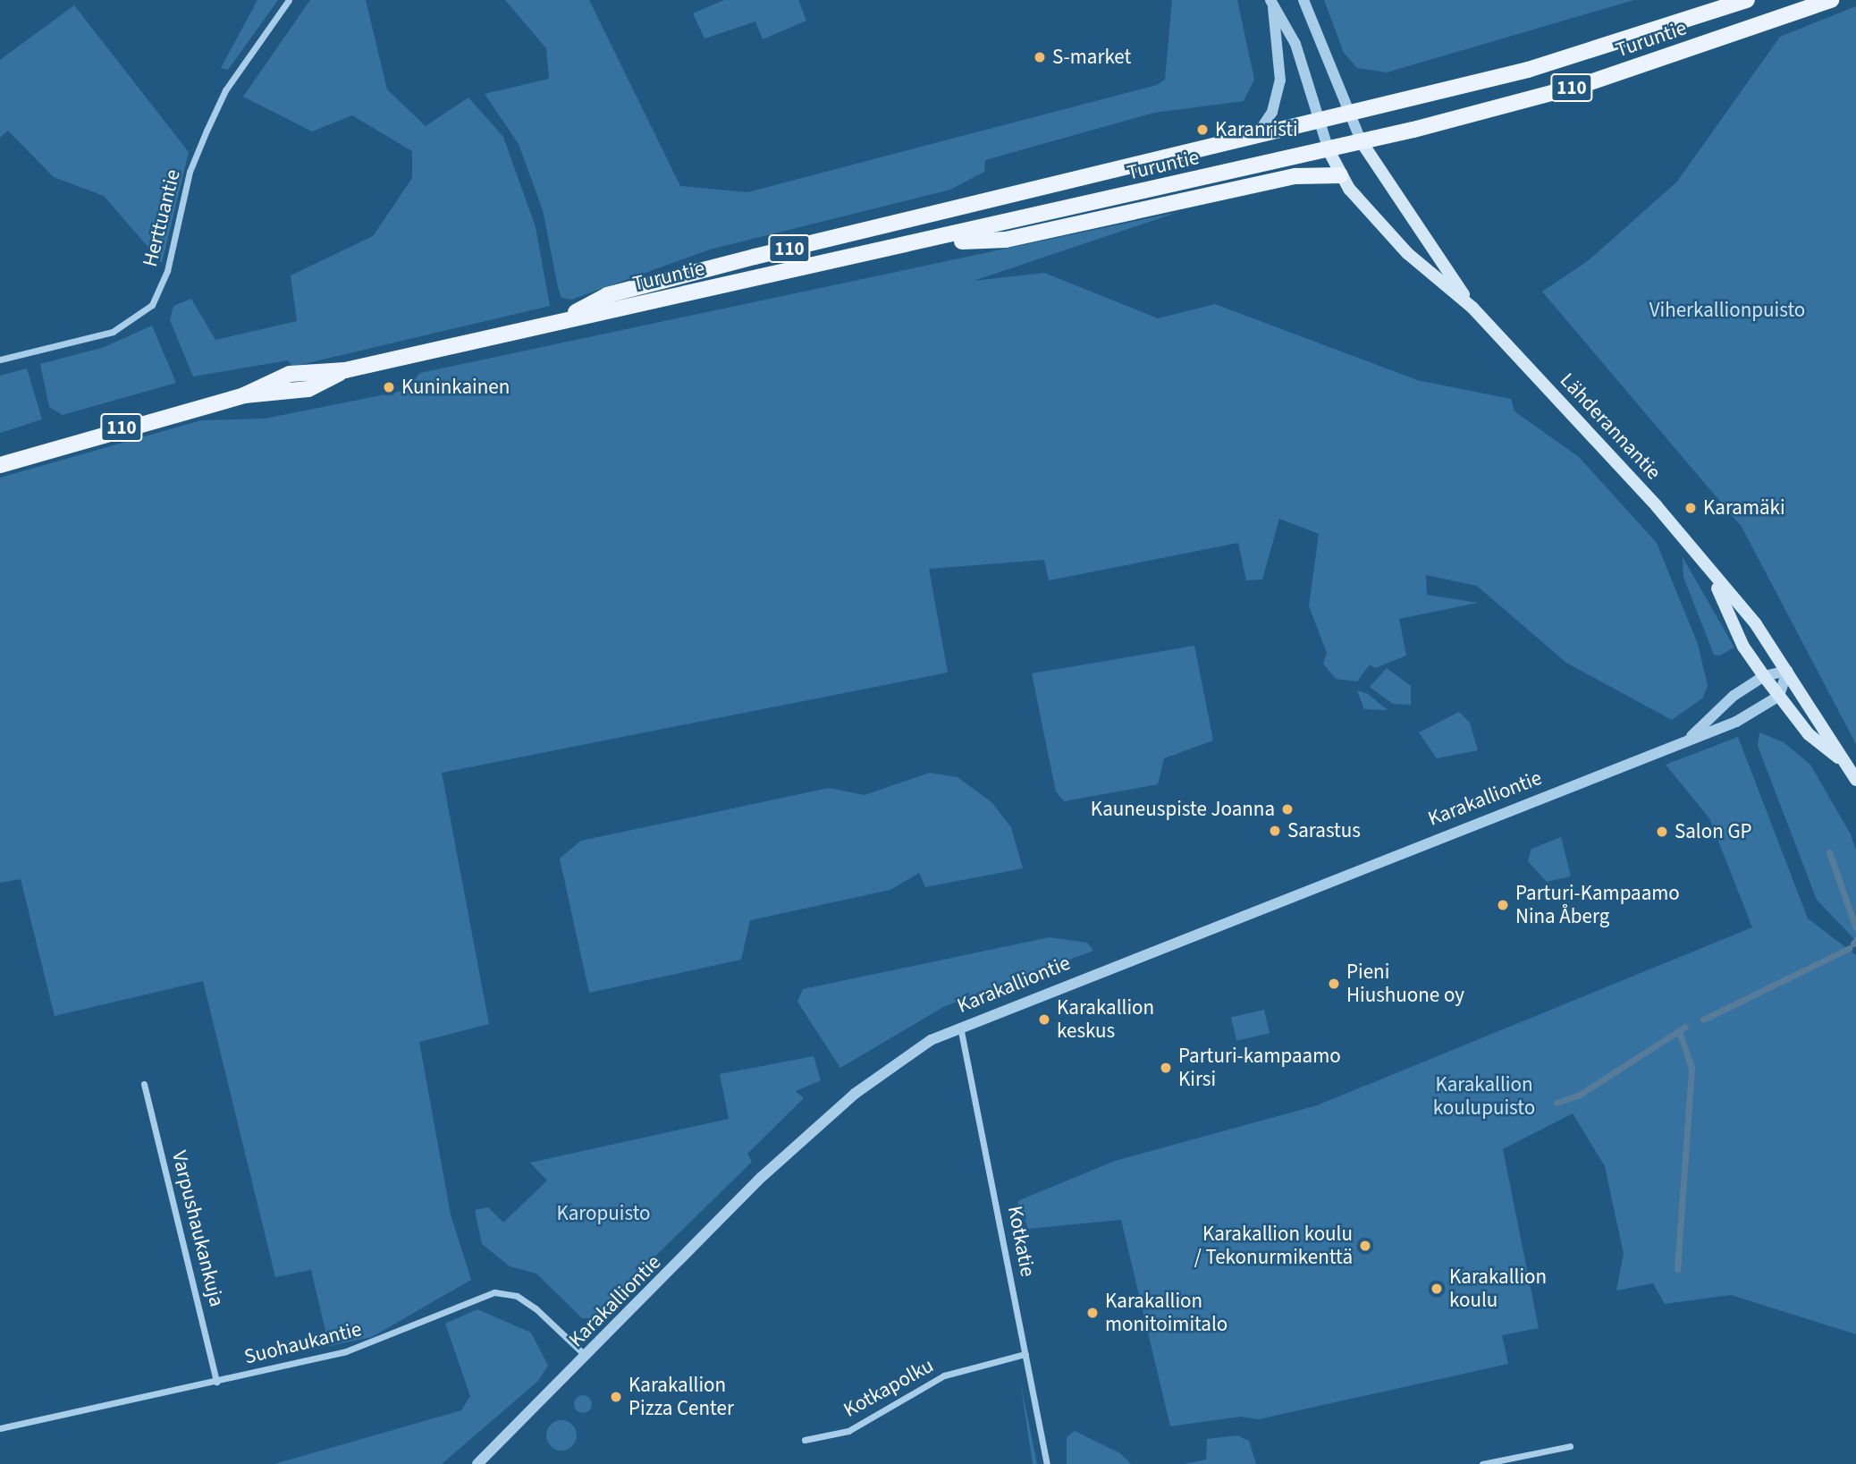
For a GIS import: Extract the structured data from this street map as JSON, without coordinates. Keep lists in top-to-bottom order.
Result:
{
  "streets": {
    "main road": ["Turuntie", "110", "Lähderannantie"],
    "street": [
      "Herttuantie",
      "Karakalliontie",
      "Varpushaukankuja",
      "Kotkatie",
      "Suohaukantie",
      "Kotkapolku"
    ]
  },
  "crossings": [
    ["Turuntie", "Lähderannantie"],
    ["Lähderannantie", "Karakalliontie"],
    ["Karakalliontie", "Kotkatie"],
    ["Karakalliontie", "Suohaukantie"],
    ["Varpushaukankuja", "Suohaukantie"],
    ["Kotkatie", "Kotkapolku"]
  ],
  "parks": ["Viherkallionpuisto", "Karakallion koulupuisto", "Karopuisto"],
  "places": [
    "S-market",
    "Karanristi",
    "Kuninkainen",
    "Karamäki",
    "Kauneuspiste Joanna",
    "Sarastus",
    "Salon GP",
    "Parturi-Kampaamo Nina Åberg",
    "Pieni Hiushuone oy",
    "Karakallion keskus",
    "Parturi-kampaamo Kirsi",
    "Karakallion koulu / Tekonurmikenttä",
    "Karakallion koulu",
    "Karakallion monitoimitalo",
    "Karakallion Pizza Center"
  ]
}
